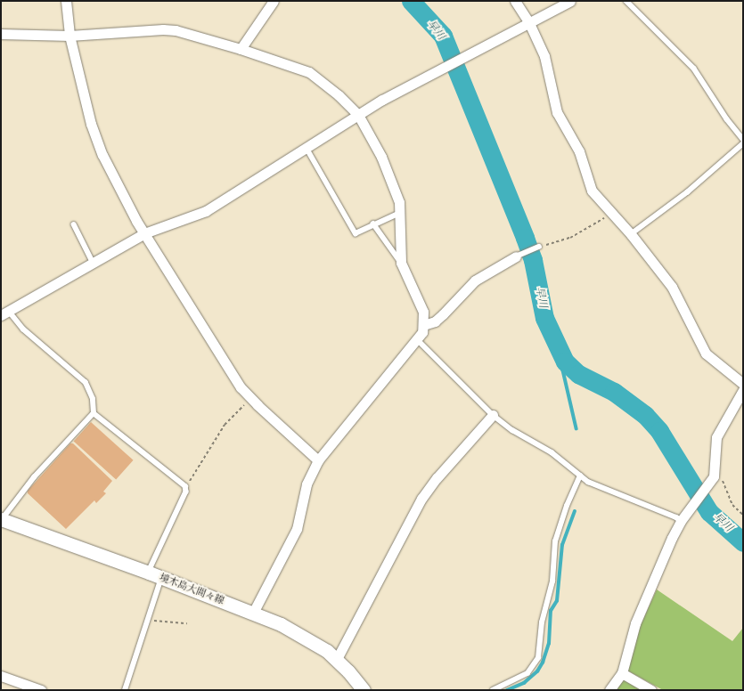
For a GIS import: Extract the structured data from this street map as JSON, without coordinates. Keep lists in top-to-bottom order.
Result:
{
  "streets": {
    "main road": ["境木島大間々線"]
  },
  "water": ["早川"]
}
